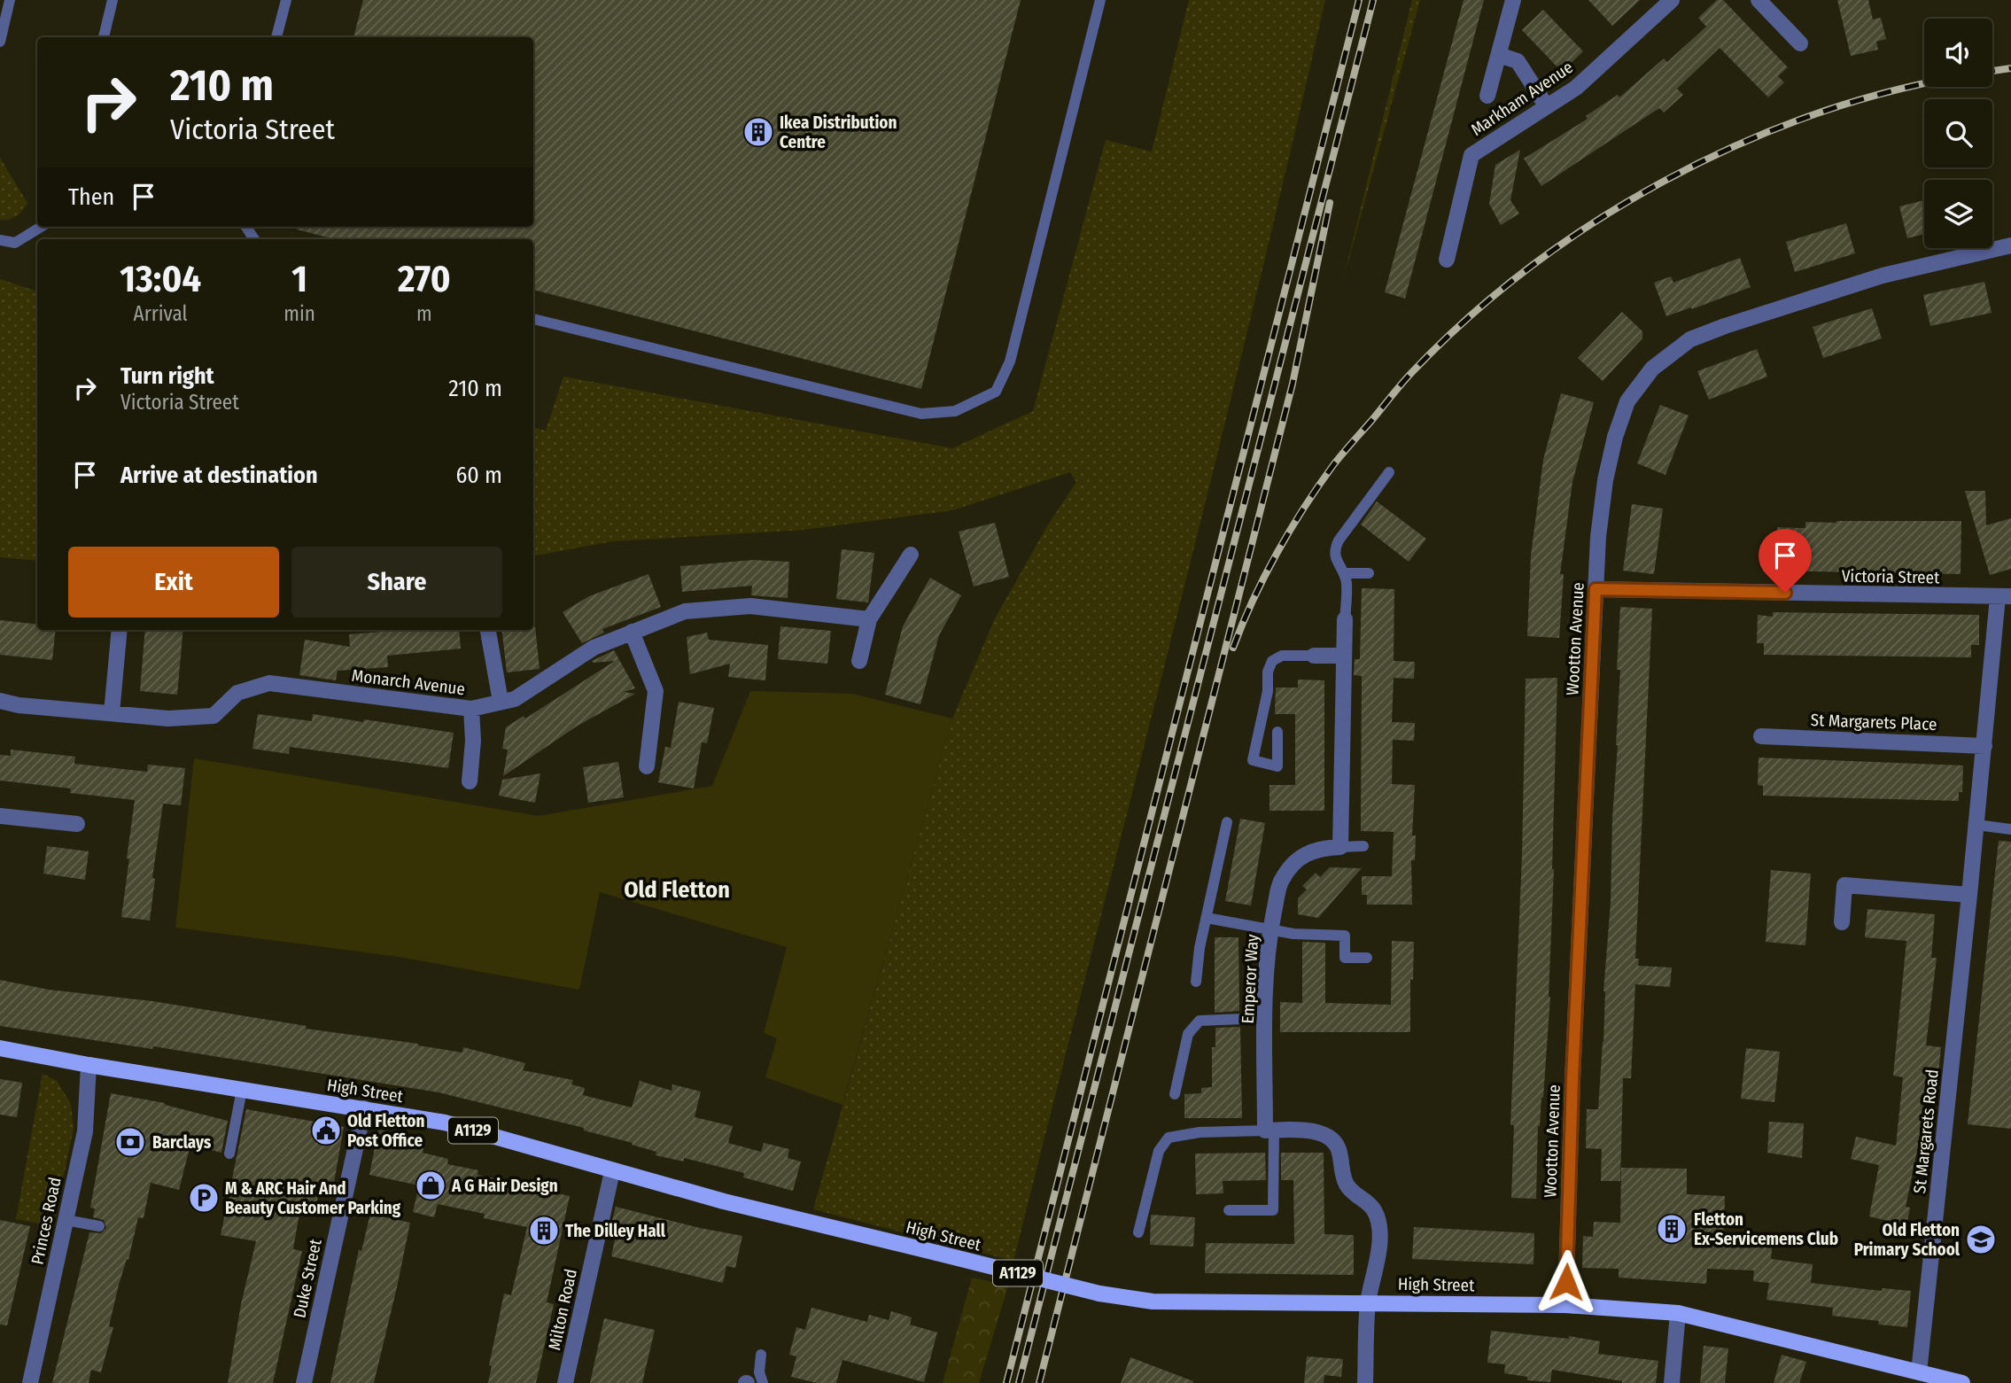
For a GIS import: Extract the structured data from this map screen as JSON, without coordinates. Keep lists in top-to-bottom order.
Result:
{
  "streets": {
    "main road": ["High Street", "A1129"],
    "street": [
      "Markham Avenue",
      "Victoria Street",
      "Wootton Avenue",
      "Monarch Avenue",
      "St Margarets Place",
      "Emperor Way",
      "St Margarets Road",
      "Princes Road",
      "Duke Street",
      "Milton Road"
    ]
  },
  "crossings": [
    ["Victoria Street", "Wootton Avenue"],
    ["Victoria Street", "St Margarets Road"],
    ["Wootton Avenue", "High Street"],
    ["St Margarets Place", "St Margarets Road"],
    ["High Street", "St Margarets Road"],
    ["High Street", "Princes Road"],
    ["High Street", "Duke Street"],
    ["High Street", "Milton Road"]
  ],
  "districts": ["Old Fletton"],
  "places": {
    "building": ["Ikea Distribution Centre", "Fletton Ex-Servicemens Club", "The Dilley Hall"],
    "public building": ["Old Fletton Post Office"],
    "bank": ["Barclays"],
    "shop": ["A G Hair Design"],
    "parking": ["M & ARC Hair And Beauty Customer Parking"],
    "school or university": ["Old Fletton Primary School"]
  },
  "page": {
    "turn": ["210 m", "Victoria Street"],
    "then": "Then",
    "eta": [
      "13:04",
      "Arrival",
      "1",
      "min",
      "270",
      "m"
    ],
    "list": [
      {
        "name": "Turn right",
        "note": "Victoria Street",
        "value": "210 m"
      },
      {
        "name": "Arrive at destination",
        "value": "60 m"
      }
    ],
    "buttons": ["Exit", "Share"]
  }
}
